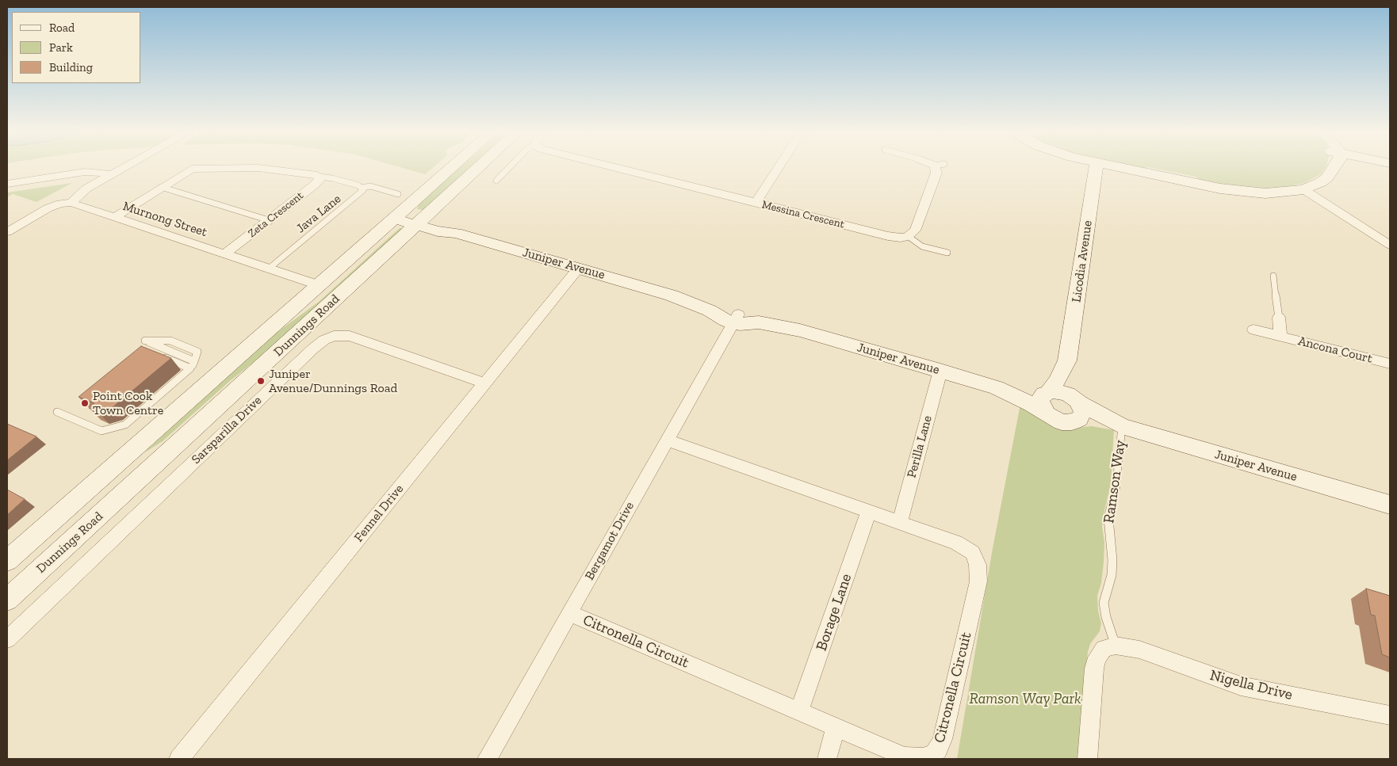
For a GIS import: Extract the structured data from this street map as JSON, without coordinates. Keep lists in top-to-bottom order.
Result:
{
  "streets": {
    "street": [
      "Zeta Crescent",
      "Messina Crescent",
      "Murnong Street",
      "Licodia Avenue",
      "Juniper Avenue",
      "Dunnings Road",
      "Ancona Court",
      "Sarsparilla Drive",
      "Perilla Lane",
      "Fennel Drive",
      "Bergamot Drive",
      "Borage Lane",
      "Citronella Circuit",
      "Nigella Drive"
    ],
    "lane": ["Java Lane", "Ramson Way"]
  },
  "crossings": [
    ["Java Lane", "Zeta Crescent"],
    ["Java Lane", "Murnong Street"],
    ["Zeta Crescent", "Murnong Street"],
    ["Murnong Street", "Dunnings Road"],
    ["Licodia Avenue", "Juniper Avenue"],
    ["Juniper Avenue", "Dunnings Road"],
    ["Juniper Avenue", "Perilla Lane"],
    ["Juniper Avenue", "Ramson Way"],
    ["Juniper Avenue", "Fennel Drive"],
    ["Juniper Avenue", "Bergamot Drive"],
    ["Sarsparilla Drive", "Fennel Drive"],
    ["Perilla Lane", "Citronella Circuit"],
    ["Ramson Way", "Nigella Drive"],
    ["Bergamot Drive", "Citronella Circuit"],
    ["Borage Lane", "Citronella Circuit"]
  ],
  "parks": ["Ramson Way Park"],
  "places": ["Juniper Avenue/Dunnings Road", "Point Cook Town Centre"],
  "legend": ["Road", "Park", "Building"]
}
